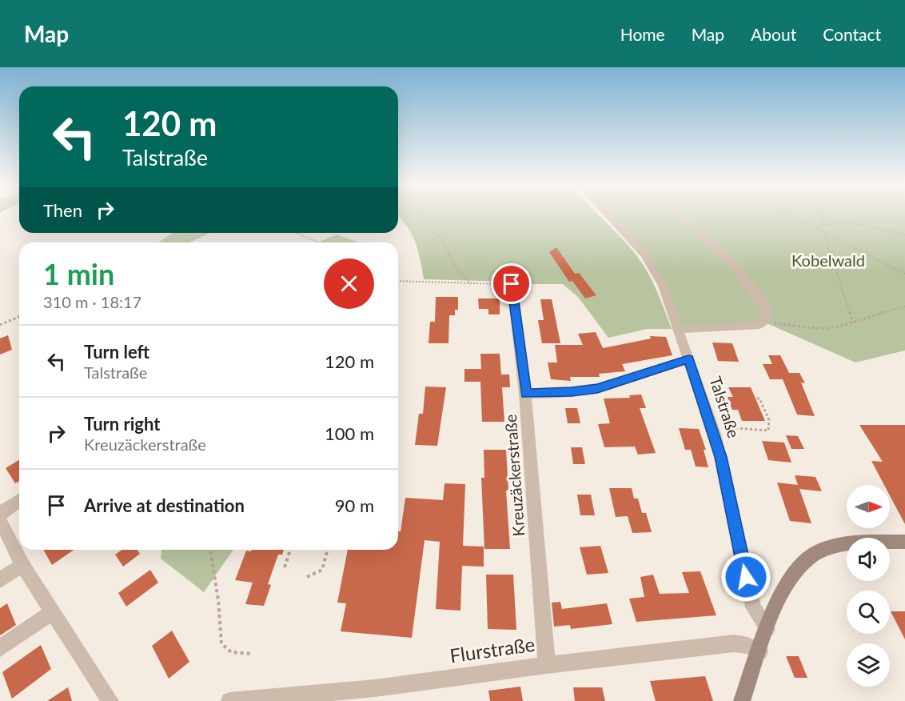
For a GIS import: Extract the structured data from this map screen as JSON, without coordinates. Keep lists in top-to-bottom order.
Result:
{
  "streets": {
    "street": ["Talstraße", "Kreuzäckerstraße", "Flurstraße"]
  },
  "crossings": [
    ["Kreuzäckerstraße", "Flurstraße"]
  ],
  "parks": ["Kobelwald"],
  "north": "right",
  "page": {
    "header": "Map",
    "nav": [
      "Home",
      "Map",
      "About",
      "Contact"
    ],
    "turn": ["120 m", "Talstraße"],
    "then": "Then",
    "heading": ["1 min", "310 m · 18:17"],
    "list": [
      {
        "name": "Turn left",
        "note": "Talstraße",
        "value": "120 m"
      },
      {
        "name": "Turn right",
        "note": "Kreuzäckerstraße",
        "value": "100 m"
      },
      {
        "name": "Arrive at destination",
        "value": "90 m"
      }
    ]
  }
}
